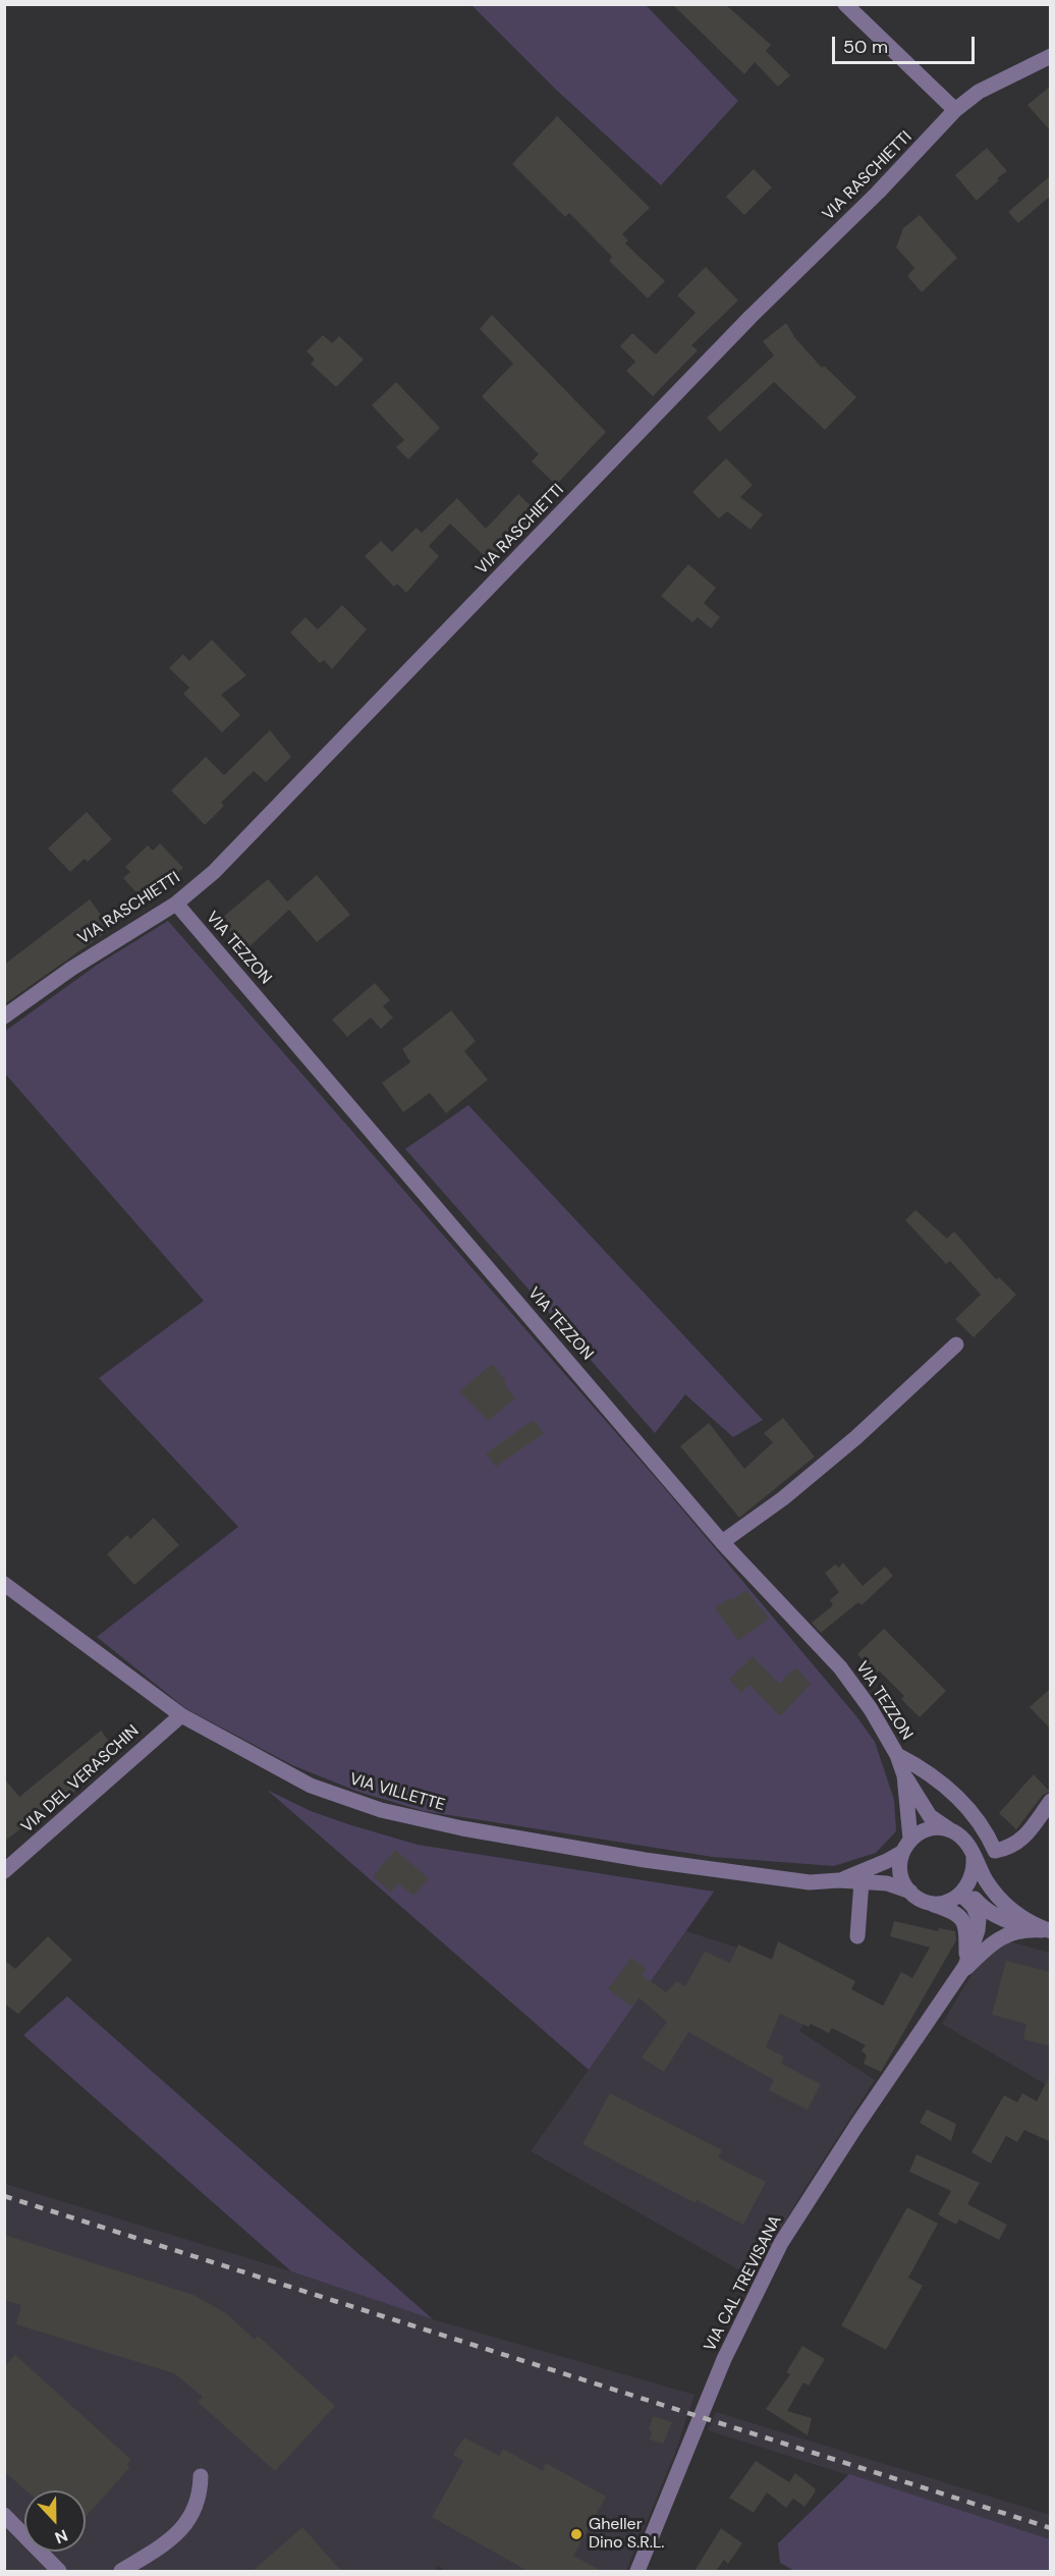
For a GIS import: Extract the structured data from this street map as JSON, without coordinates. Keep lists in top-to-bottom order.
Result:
{
  "streets": {
    "street": [
      "VIA RASCHIETTI",
      "VIA TEZZON",
      "VIA DEL VERASCHIN",
      "VIA VILLETTE",
      "VIA CAL TREVISANA"
    ]
  },
  "crossings": [
    ["VIA RASCHIETTI", "VIA TEZZON"],
    ["VIA TEZZON", "VIA VILLETTE"],
    ["VIA TEZZON", "VIA CAL TREVISANA"],
    ["VIA DEL VERASCHIN", "VIA VILLETTE"],
    ["VIA VILLETTE", "VIA CAL TREVISANA"]
  ],
  "places": ["Gheller Dino S.R.L."],
  "scale_bar": "50 m",
  "north": "bottom"
}
